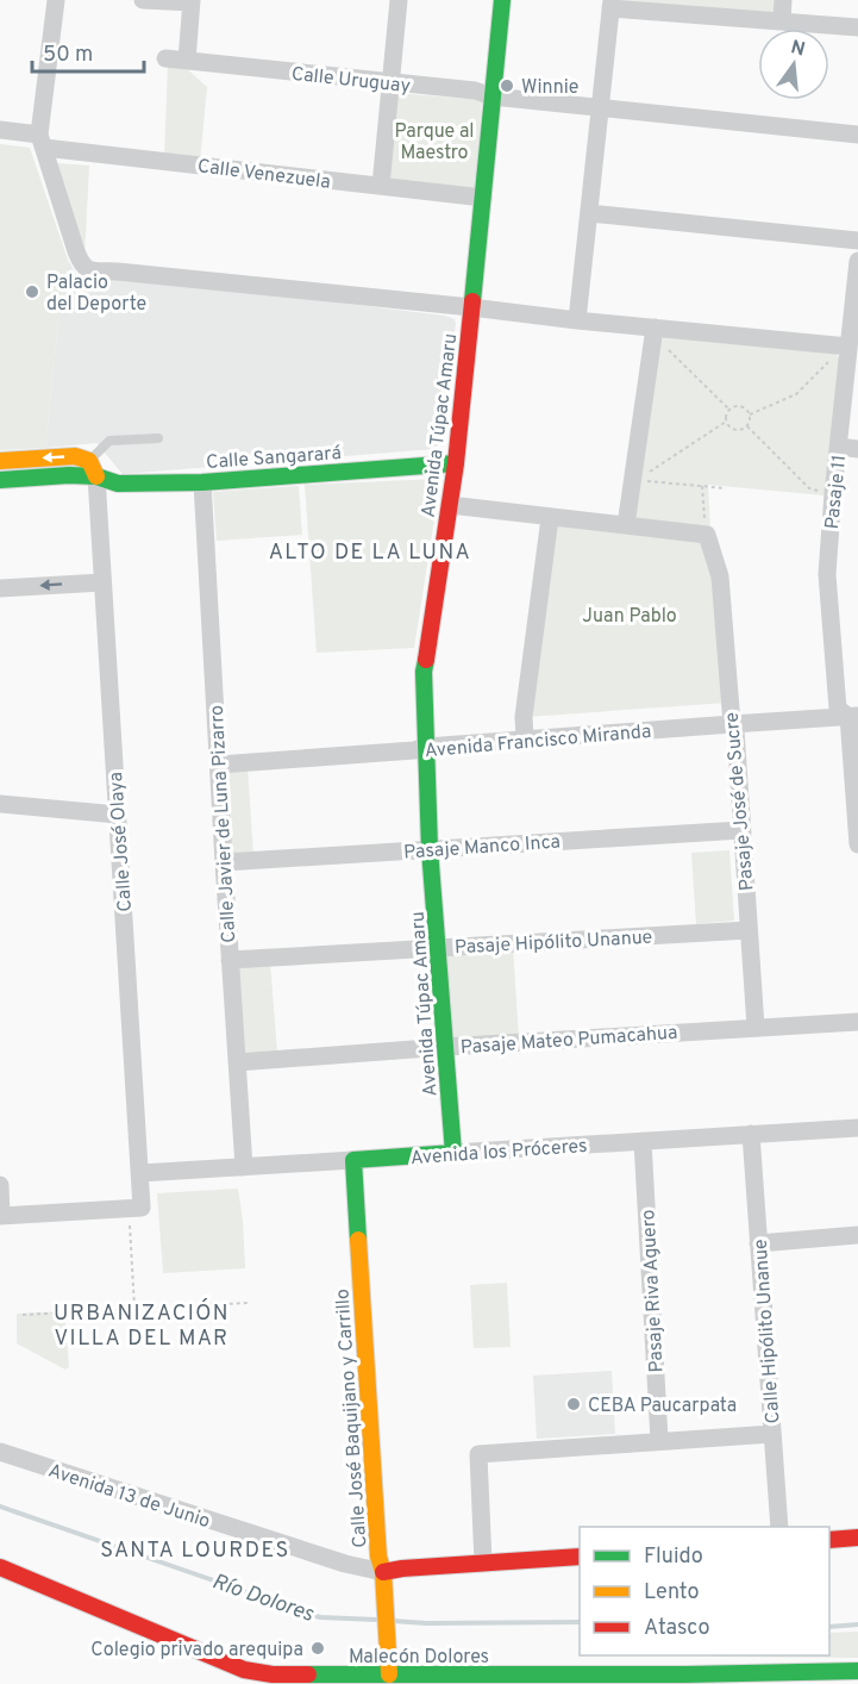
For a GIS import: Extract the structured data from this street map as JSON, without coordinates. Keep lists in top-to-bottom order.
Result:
{
  "streets": {
    "street": [
      "Calle Uruguay",
      "Calle Venezuela",
      "Avenida Túpac Amaru",
      "Calle Sangarará",
      "Pasaje 11",
      "Avenida Francisco Miranda",
      "Pasaje José de Sucre",
      "Calle Javier de Luna Pizarro",
      "Calle José Olaya",
      "Pasaje Manco Inca",
      "Pasaje Hipólito Unanue",
      "Pasaje Mateo Pumacahua",
      "Avenida los Próceres",
      "Pasaje Riva Aguero",
      "Calle Hipólito Unanue",
      "Calle José Baquijano y Carrillo",
      "Avenida 13 de Junio",
      "Malecón Dolores"
    ]
  },
  "crossings": [
    ["Calle Uruguay", "Avenida Túpac Amaru"],
    ["Calle Venezuela", "Avenida Túpac Amaru"],
    ["Avenida Túpac Amaru", "Calle Sangarará"],
    ["Avenida Túpac Amaru", "Avenida Francisco Miranda"],
    ["Avenida Túpac Amaru", "Pasaje Manco Inca"],
    ["Avenida Túpac Amaru", "Pasaje Hipólito Unanue"],
    ["Avenida Túpac Amaru", "Pasaje Mateo Pumacahua"],
    ["Avenida Túpac Amaru", "Avenida los Próceres"],
    ["Calle Sangarará", "Calle Javier de Luna Pizarro"],
    ["Calle Sangarará", "Calle José Olaya"],
    ["Pasaje 11", "Avenida Francisco Miranda"],
    ["Avenida Francisco Miranda", "Pasaje José de Sucre"],
    ["Avenida Francisco Miranda", "Calle Javier de Luna Pizarro"],
    ["Pasaje José de Sucre", "Pasaje Manco Inca"],
    ["Pasaje José de Sucre", "Pasaje Hipólito Unanue"],
    ["Pasaje José de Sucre", "Pasaje Mateo Pumacahua"],
    ["Calle Javier de Luna Pizarro", "Pasaje Manco Inca"],
    ["Calle Javier de Luna Pizarro", "Pasaje Hipólito Unanue"],
    ["Calle Javier de Luna Pizarro", "Pasaje Mateo Pumacahua"],
    ["Calle Javier de Luna Pizarro", "Avenida los Próceres"],
    ["Calle José Olaya", "Avenida los Próceres"],
    ["Avenida los Próceres", "Pasaje Riva Aguero"],
    ["Avenida los Próceres", "Calle Hipólito Unanue"],
    ["Avenida los Próceres", "Calle José Baquijano y Carrillo"],
    ["Calle José Baquijano y Carrillo", "Avenida 13 de Junio"],
    ["Calle José Baquijano y Carrillo", "Malecón Dolores"]
  ],
  "districts": ["ALTO DE LA LUNA", "URBANIZACIÓN VILLA DEL MAR", "SANTA LOURDES"],
  "water": ["Río Dolores"],
  "parks": ["Parque al Maestro", "Juan Pablo"],
  "places": [
    "Winnie",
    "Palacio del Deporte",
    "CEBA Paucarpata",
    "Colegio privado arequipa"
  ],
  "legend": ["Fluido", "Lento", "Atasco"],
  "scale_bar": "50 m",
  "north": "top"
}
